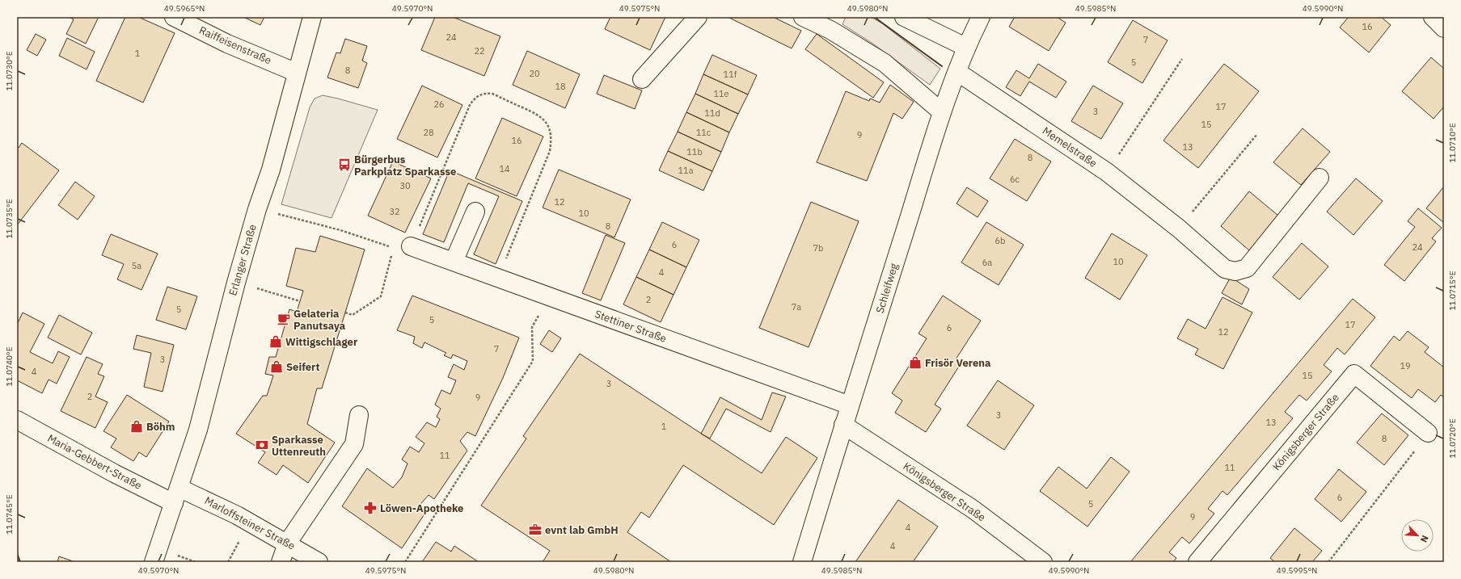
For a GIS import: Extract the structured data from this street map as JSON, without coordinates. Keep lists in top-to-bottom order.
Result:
{
  "streets": {
    "street": [
      "Raiffeisenstraße",
      "Memelstraße",
      "Erlanger Straße",
      "Schleifweg",
      "Stettiner Straße",
      "Königsberger Straße",
      "Maria-Gebbert-Straße",
      "Marloffsteiner Straße"
    ]
  },
  "crossings": [
    ["Raiffeisenstraße", "Erlanger Straße"],
    ["Memelstraße", "Schleifweg"],
    ["Erlanger Straße", "Maria-Gebbert-Straße"],
    ["Erlanger Straße", "Marloffsteiner Straße"],
    ["Schleifweg", "Stettiner Straße"],
    ["Schleifweg", "Königsberger Straße"],
    ["Maria-Gebbert-Straße", "Marloffsteiner Straße"]
  ],
  "places": {
    "bus stop": ["Bürgerbus Parkplatz Sparkasse"],
    "cafe": ["Gelateria Panutsaya"],
    "shop": [
      "Wittigschlager",
      "Frisör Verena",
      "Seifert",
      "Böhm"
    ],
    "bank": ["Sparkasse Uttenreuth"],
    "pharmacy": ["Löwen-Apotheke"],
    "office": ["evnt lab GmbH"]
  },
  "house_numbers": [
    "16",
    "24",
    "7",
    "22",
    "1",
    "5",
    "8",
    "20",
    "11f",
    "18",
    "11e",
    "26",
    "17",
    "3",
    "11d",
    "15",
    "28",
    "11c",
    "9",
    "16",
    "13",
    "11b",
    "8",
    "14",
    "11a",
    "6c",
    "30",
    "12",
    "32",
    "10",
    "8",
    "6b",
    "6",
    "24",
    "7b",
    "10",
    "6a",
    "5a",
    "4",
    "2",
    "7a",
    "5",
    "5",
    "17",
    "6",
    "12",
    "7",
    "3",
    "19",
    "4",
    "15",
    "3",
    "2",
    "9",
    "3",
    "13",
    "1",
    "8",
    "11",
    "11",
    "6",
    "5",
    "9",
    "4",
    "4"
  ],
  "north": "bottom right",
  "coordinates": [
    "49.5965°N",
    "49.5970°N",
    "49.5975°N",
    "49.5980°N",
    "49.5985°N",
    "49.5990°N",
    "11.0730°E",
    "11.0710°E",
    "11.0735°E",
    "11.0715°E",
    "11.0740°E",
    "11.0720°E",
    "11.0745°E",
    "49.5995°N"
  ]
}
